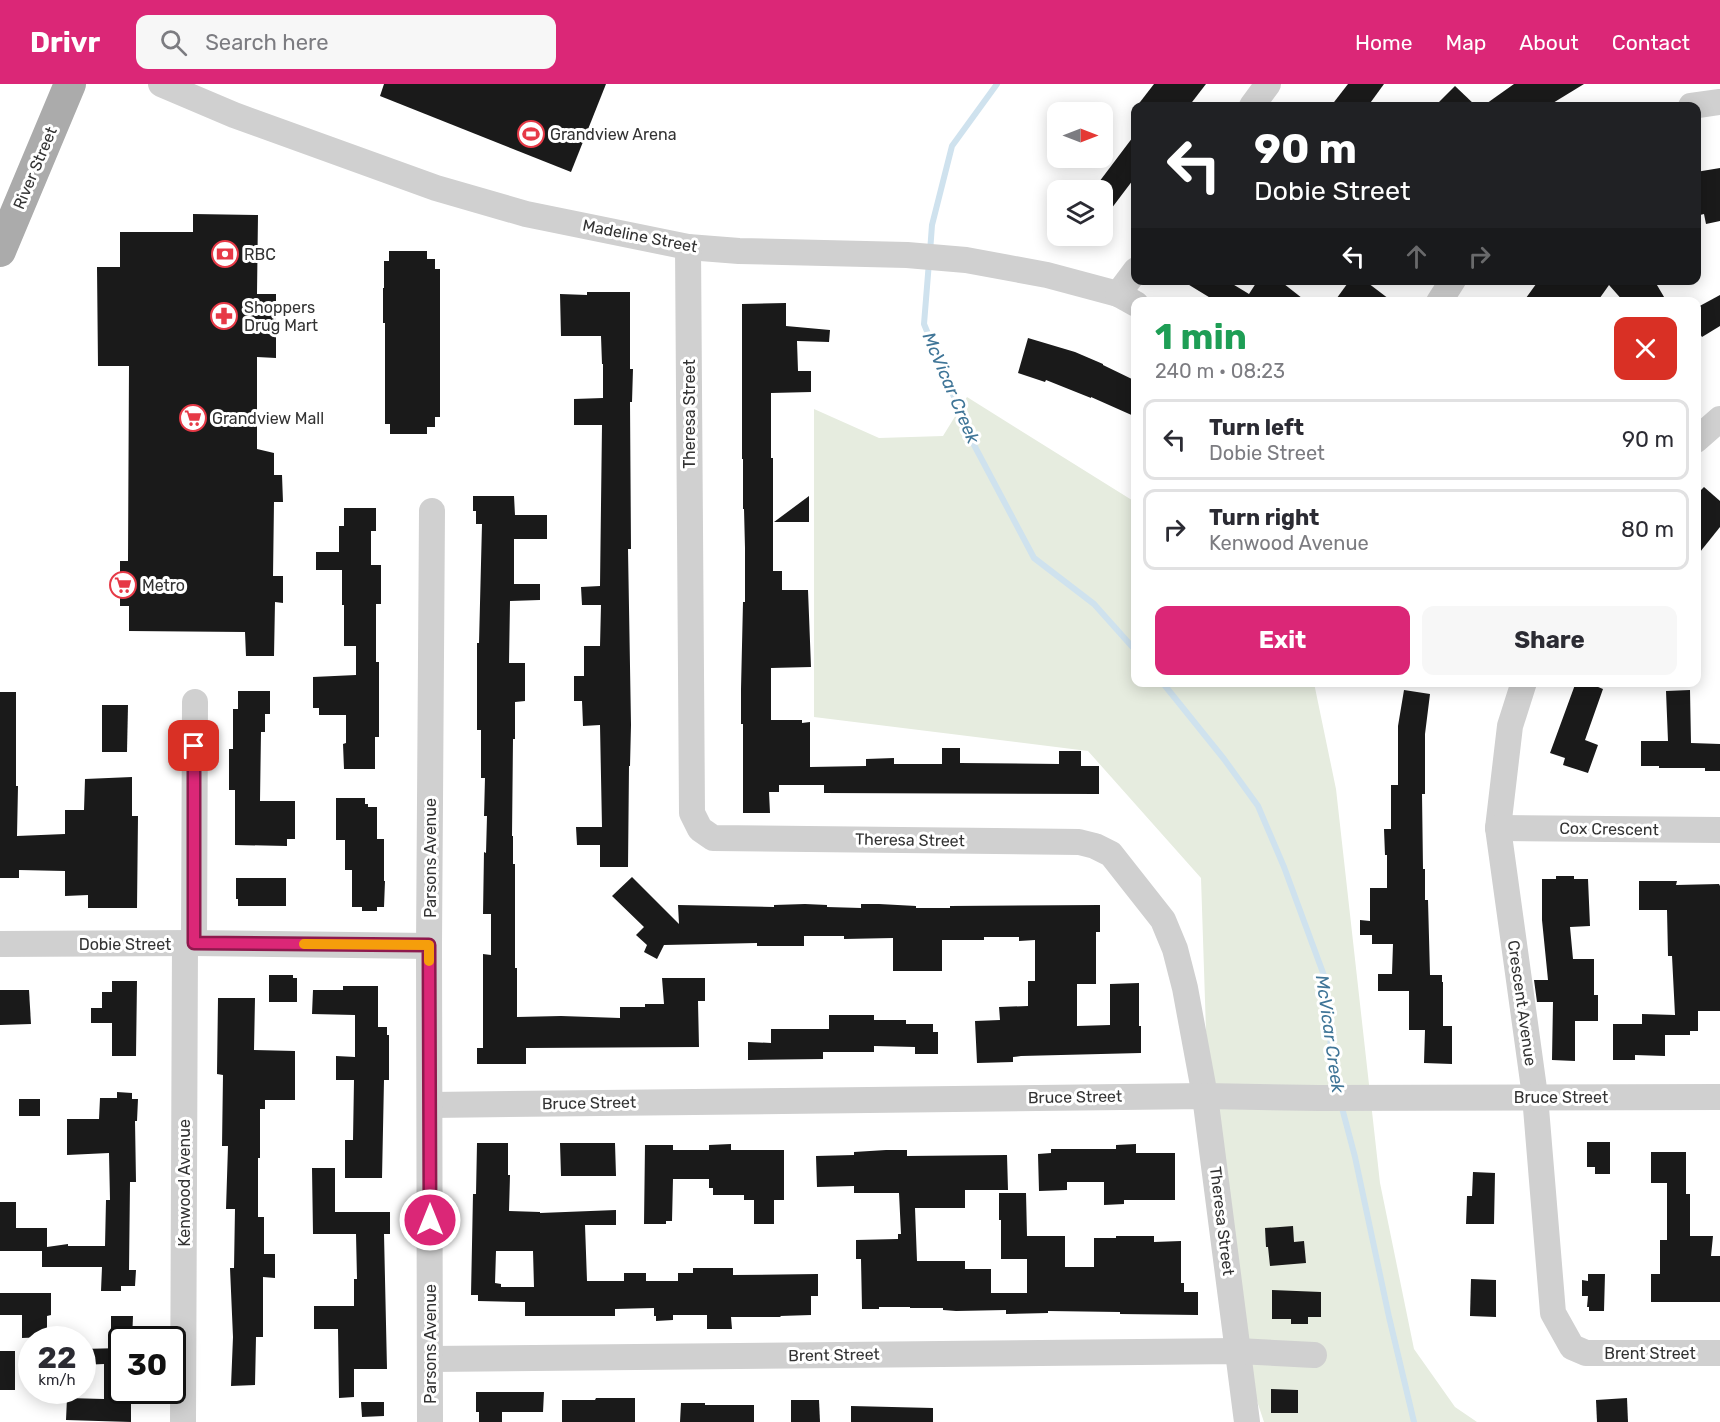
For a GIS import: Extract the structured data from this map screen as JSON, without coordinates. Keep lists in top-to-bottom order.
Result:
{
  "streets": {
    "main road": ["River Street"],
    "street": [
      "Madeline Street",
      "Theresa Street",
      "Cox Crescent",
      "Parsons Avenue",
      "Dobie Street",
      "Crescent Avenue",
      "Bruce Street",
      "Kenwood Avenue",
      "Brent Street"
    ]
  },
  "crossings": [
    ["Madeline Street", "Theresa Street"],
    ["Theresa Street", "Bruce Street"],
    ["Theresa Street", "Brent Street"],
    ["Cox Crescent", "Crescent Avenue"],
    ["Parsons Avenue", "Dobie Street"],
    ["Parsons Avenue", "Bruce Street"],
    ["Parsons Avenue", "Brent Street"],
    ["Dobie Street", "Kenwood Avenue"],
    ["Crescent Avenue", "Bruce Street"],
    ["Crescent Avenue", "Brent Street"]
  ],
  "water": ["McVicar Creek"],
  "places": {
    "sports": ["Grandview Arena"],
    "bank": ["RBC"],
    "pharmacy": ["Shoppers Drug Mart"],
    "supermarket": ["Grandview Mall", "Metro"]
  },
  "north": "right",
  "page": {
    "header": "Drivr",
    "search": "Search here",
    "nav": [
      "Home",
      "Map",
      "About",
      "Contact"
    ],
    "turn": ["90 m", "Dobie Street"],
    "heading": ["1 min", "240 m · 08:23"],
    "list": [
      {
        "name": "Turn left",
        "note": "Dobie Street",
        "value": "90 m"
      },
      {
        "name": "Turn right",
        "note": "Kenwood Avenue",
        "value": "80 m"
      }
    ],
    "buttons": ["Exit", "Share"],
    "speed": "22 km/h",
    "limit": "30"
  }
}
